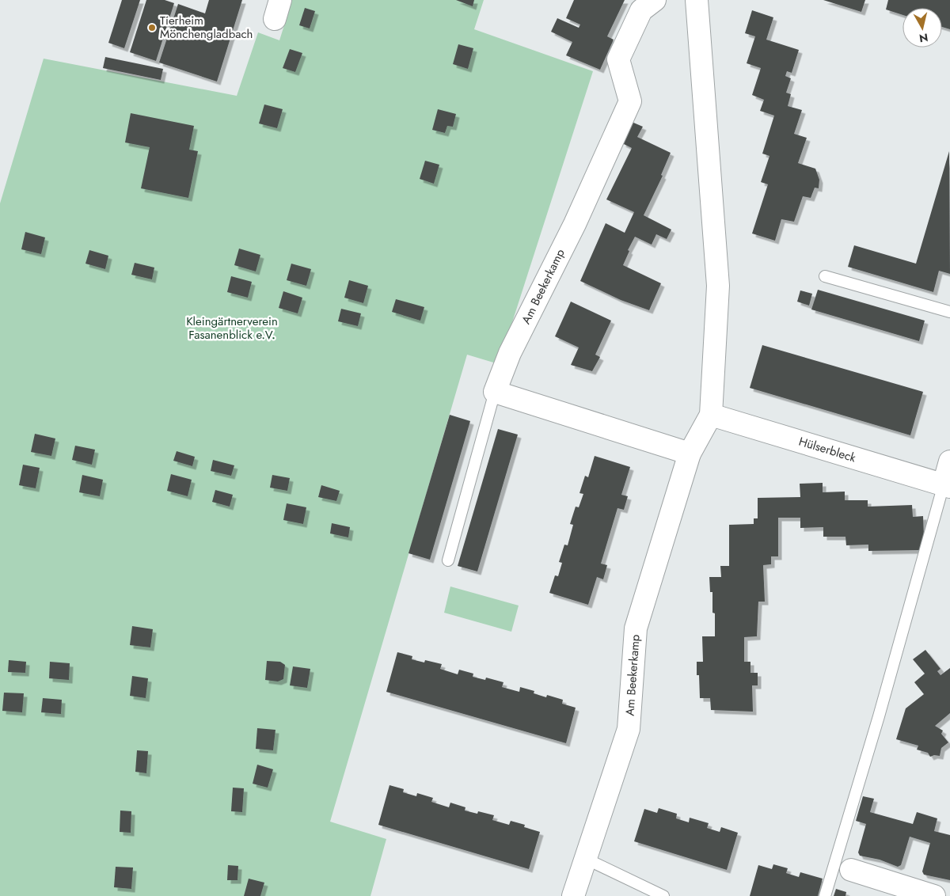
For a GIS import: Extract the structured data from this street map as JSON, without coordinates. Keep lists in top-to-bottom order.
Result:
{
  "streets": {
    "street": ["Am Beekerkamp", "Hülserbleck"]
  },
  "crossings": [
    ["Am Beekerkamp", "Hülserbleck"]
  ],
  "parks": ["Kleingärtnerverein Fasanenblick e.V."],
  "places": ["Tierheim Mönchengladbach"],
  "north": "bottom"
}
